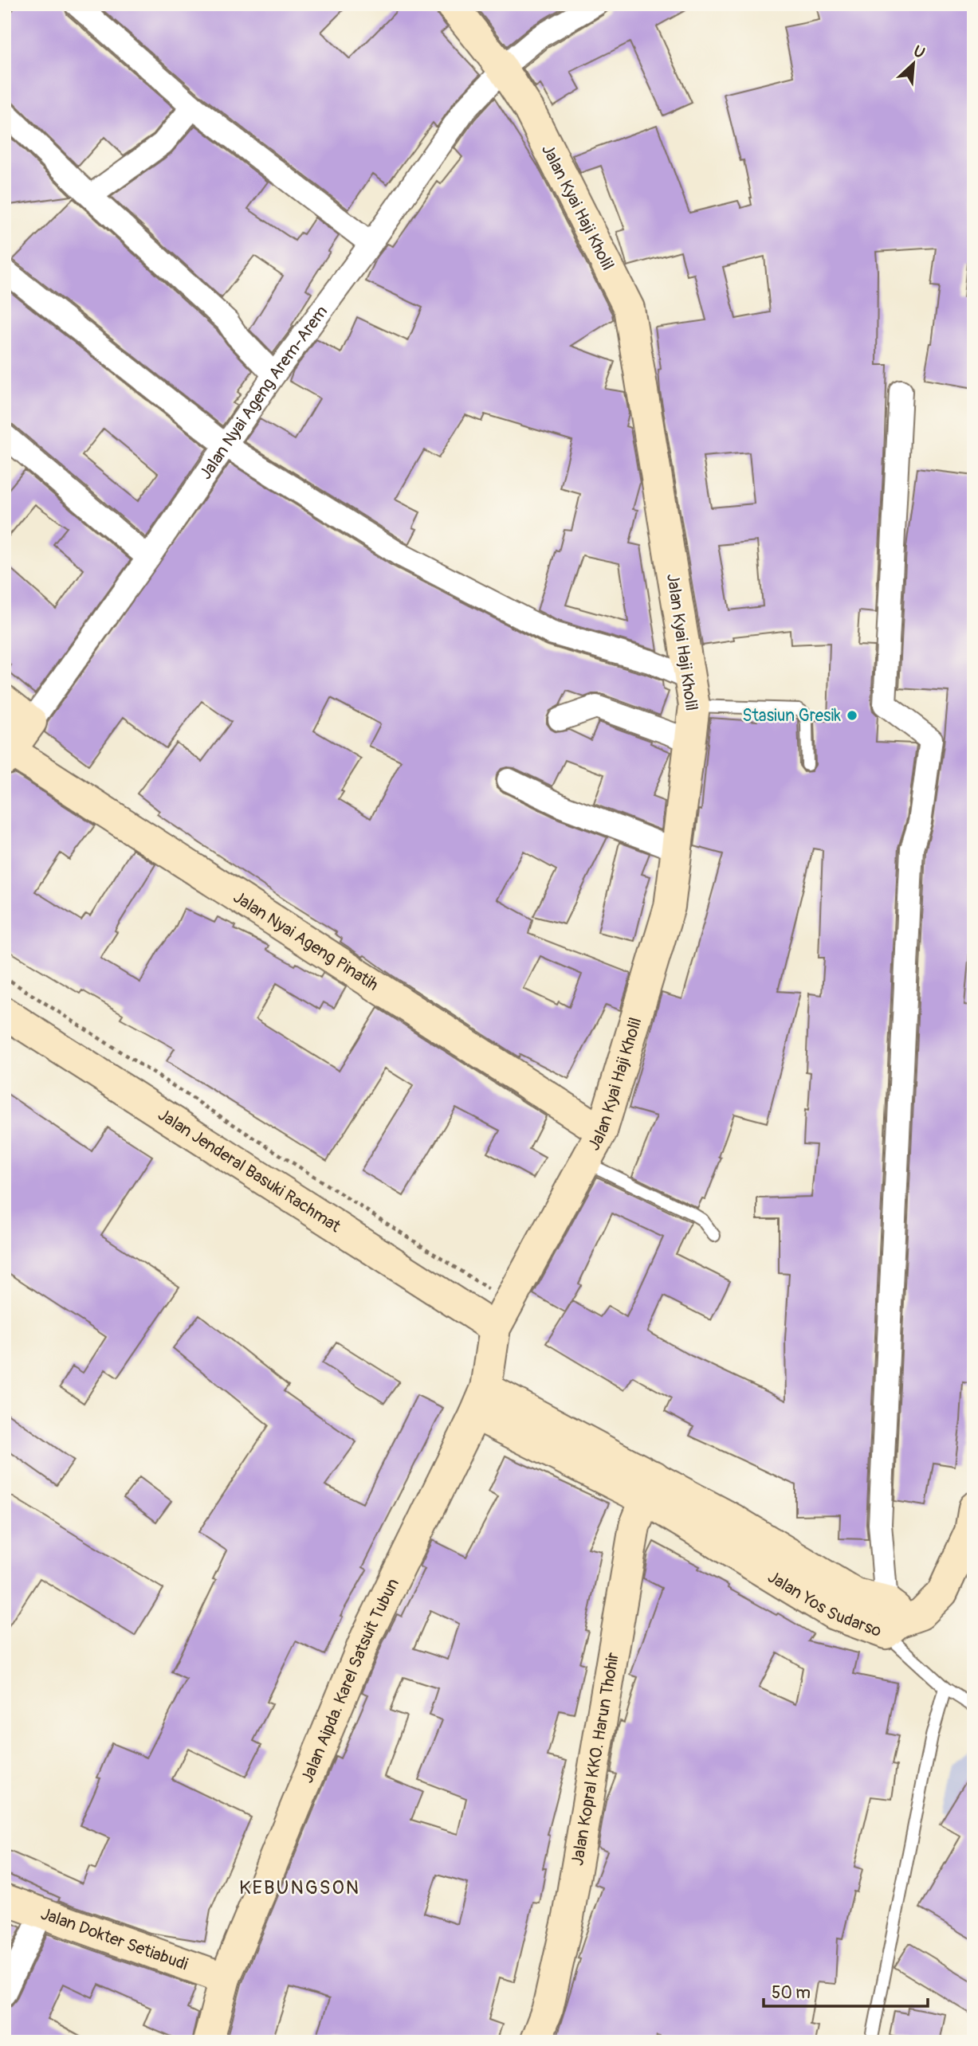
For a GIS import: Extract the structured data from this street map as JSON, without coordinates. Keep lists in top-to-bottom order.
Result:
{
  "streets": {
    "main road": [
      "Jalan Kyai Haji Kholil",
      "Jalan Nyai Ageng Pinatih",
      "Jalan Jenderal Basuki Rachmat",
      "Jalan Yos Sudarso",
      "Jalan Aipda. Karel Satsuit Tubun",
      "Jalan Kopral KKO. Harun Thohir",
      "Jalan Dokter Setiabudi"
    ],
    "street": ["Jalan Nyai Ageng Arem-Arem"]
  },
  "crossings": [
    ["Jalan Kyai Haji Kholil", "Jalan Nyai Ageng Arem-Arem"],
    ["Jalan Kyai Haji Kholil", "Jalan Nyai Ageng Pinatih"],
    ["Jalan Kyai Haji Kholil", "Jalan Jenderal Basuki Rachmat"],
    ["Jalan Kyai Haji Kholil", "Jalan Yos Sudarso"],
    ["Jalan Kyai Haji Kholil", "Jalan Aipda. Karel Satsuit Tubun"],
    ["Jalan Yos Sudarso", "Jalan Aipda. Karel Satsuit Tubun"],
    ["Jalan Yos Sudarso", "Jalan Kopral KKO. Harun Thohir"],
    ["Jalan Aipda. Karel Satsuit Tubun", "Jalan Dokter Setiabudi"]
  ],
  "districts": ["KEBUNGSON"],
  "places": ["Stasiun Gresik"],
  "scale_bar": "50 m",
  "north": "top right"
}
